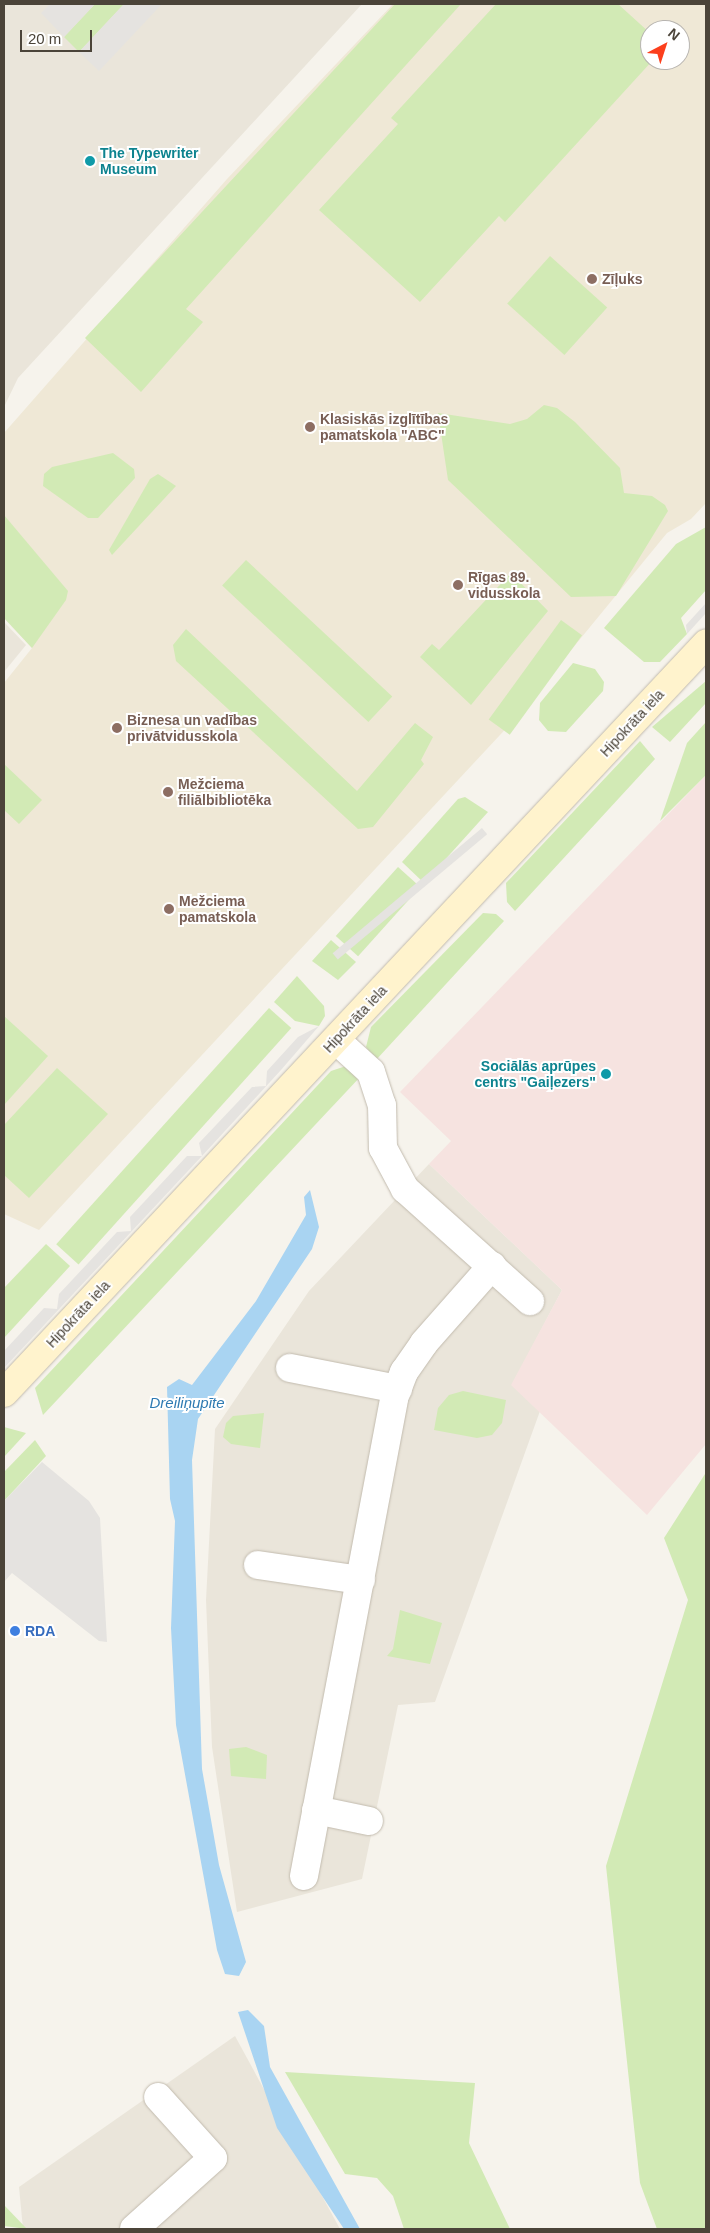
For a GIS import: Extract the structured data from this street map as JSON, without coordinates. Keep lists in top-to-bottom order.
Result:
{
  "streets": {
    "street": ["Hipokrāta iela"]
  },
  "water": ["Dreiliņupīte"],
  "places": [
    "The Typewriter Museum",
    "Zīļuks",
    "Klasiskās izglītības pamatskola \"ABC\"",
    "Rīgas 89. vidusskola",
    "Biznesa un vadības privātvidusskola",
    "Mežciema filiālbibliotēka",
    "Mežciema pamatskola",
    "Sociālās aprūpes centrs \"Gaiļezers\"",
    "RDA"
  ],
  "scale_bar": "20 m",
  "north": "top right"
}
